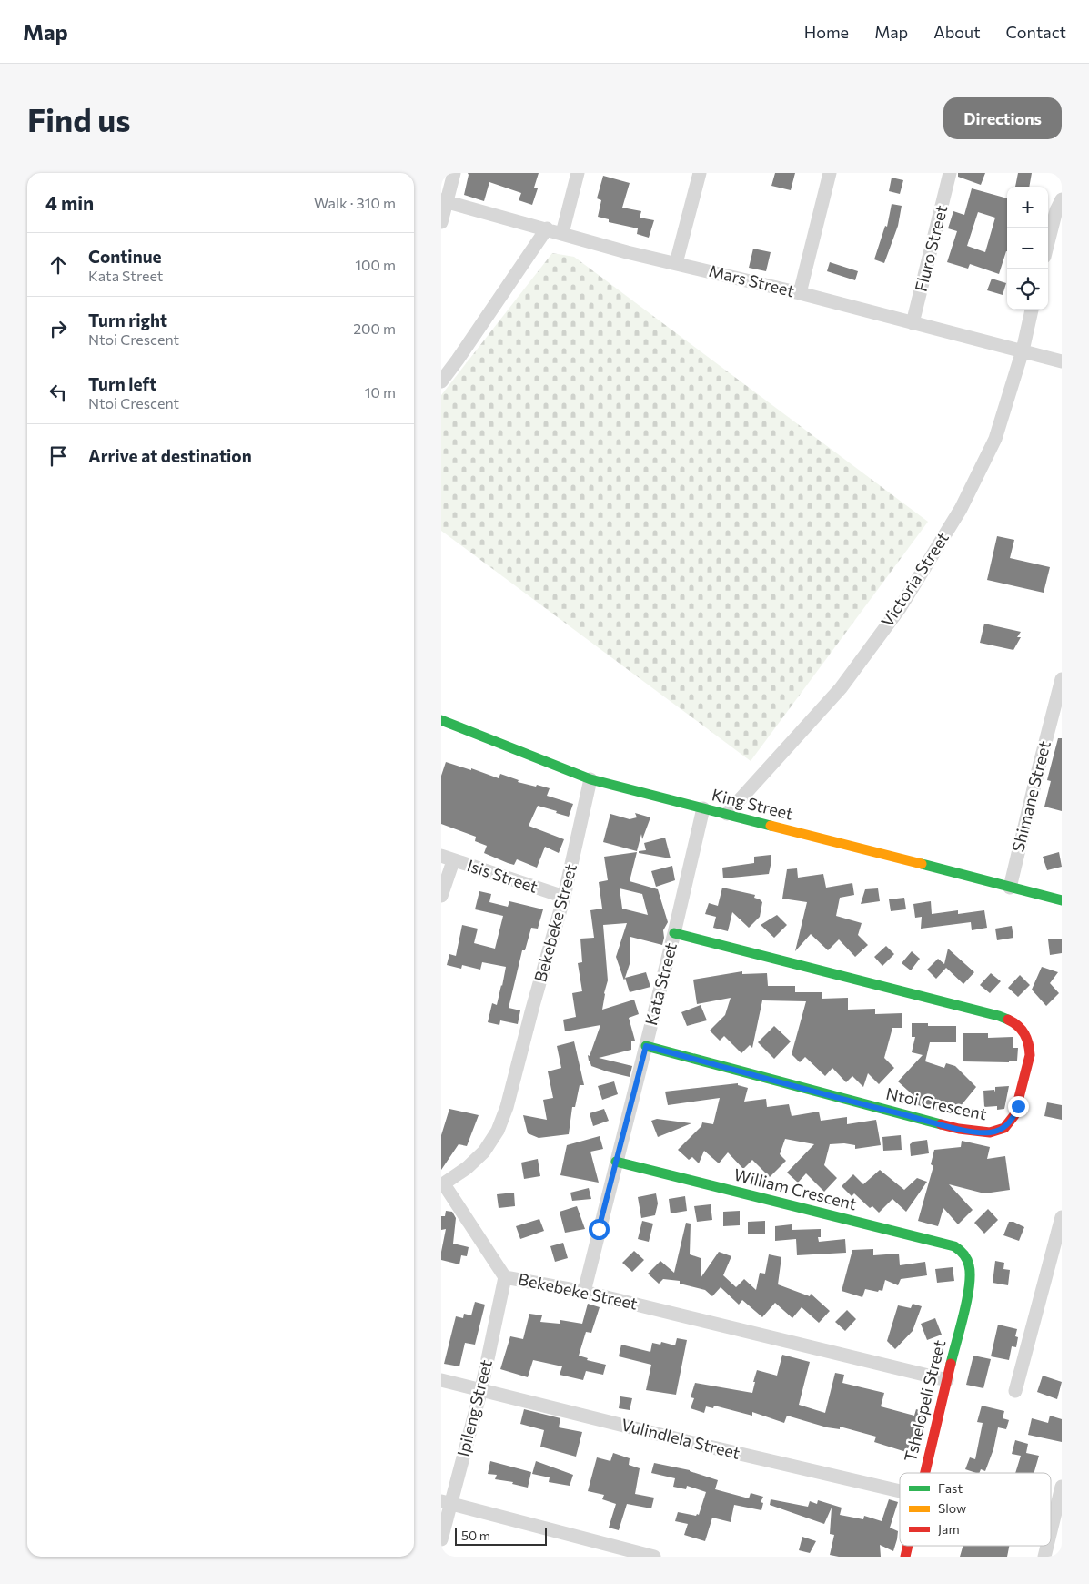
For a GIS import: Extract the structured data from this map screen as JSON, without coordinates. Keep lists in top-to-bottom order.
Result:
{
  "streets": {
    "street": [
      "Fluro Street",
      "Mars Street",
      "Victoria Street",
      "Shimane Street",
      "King Street",
      "Isis Street",
      "Bekebeke Street",
      "Kata Street",
      "Ntoi Crescent",
      "William Crescent",
      "Tshelopeli Street",
      "Ipileng Street",
      "Vulindlela Street"
    ]
  },
  "crossings": [
    ["Fluro Street", "Mars Street"],
    ["Mars Street", "Victoria Street"],
    ["Victoria Street", "King Street"],
    ["Shimane Street", "King Street"],
    ["King Street", "Bekebeke Street"],
    ["King Street", "Kata Street"],
    ["Isis Street", "Bekebeke Street"],
    ["Bekebeke Street", "Kata Street"],
    ["Bekebeke Street", "Tshelopeli Street"],
    ["Bekebeke Street", "Ipileng Street"],
    ["Kata Street", "Ntoi Crescent"],
    ["Kata Street", "William Crescent"],
    ["William Crescent", "Tshelopeli Street"],
    ["Ipileng Street", "Vulindlela Street"]
  ],
  "legend": ["Fast", "Slow", "Jam"],
  "scale_bar": "50 m",
  "page": {
    "header": "Map",
    "nav": [
      "Home",
      "Map",
      "About",
      "Contact"
    ],
    "buttons": "Directions",
    "title": "Find us",
    "heading": ["4 min", "Walk · 310 m"],
    "map_buttons": ["+", "−"],
    "list": [
      ["Continue", "Kata Street", "100 m"],
      ["Turn right", "Ntoi Crescent", "200 m"],
      ["Turn left", "Ntoi Crescent", "10 m"],
      "Arrive at destination"
    ],
    "scale": "50 m"
  }
}
